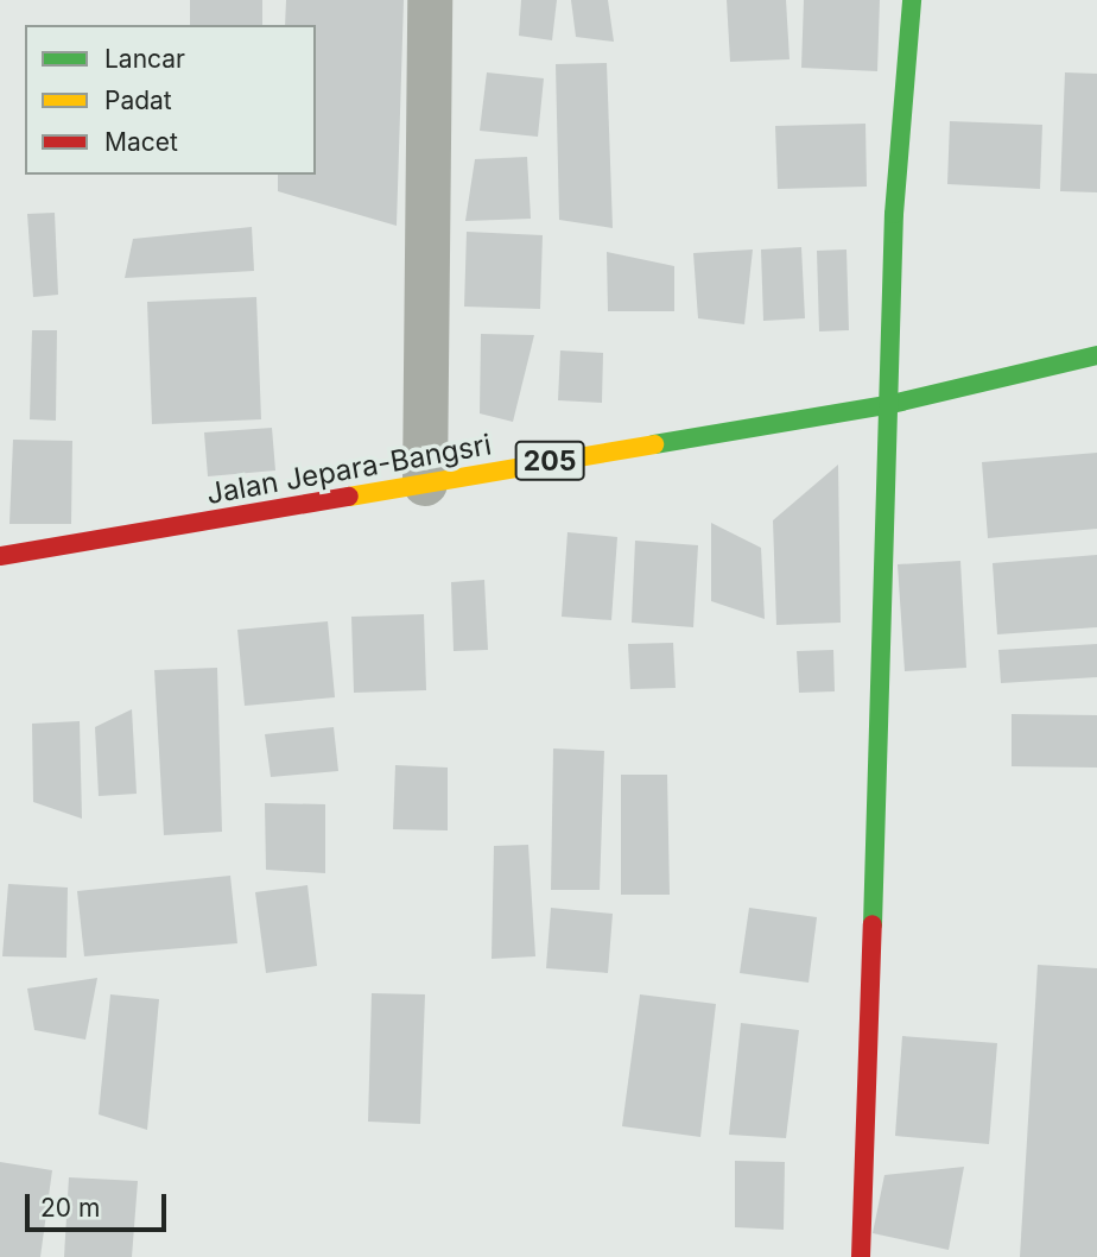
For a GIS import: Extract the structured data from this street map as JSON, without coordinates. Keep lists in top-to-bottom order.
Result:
{
  "streets": {
    "street": ["205", "Jalan Jepara-Bangsri"]
  },
  "legend": ["Lancar", "Padat", "Macet"],
  "scale_bar": "20 m"
}
